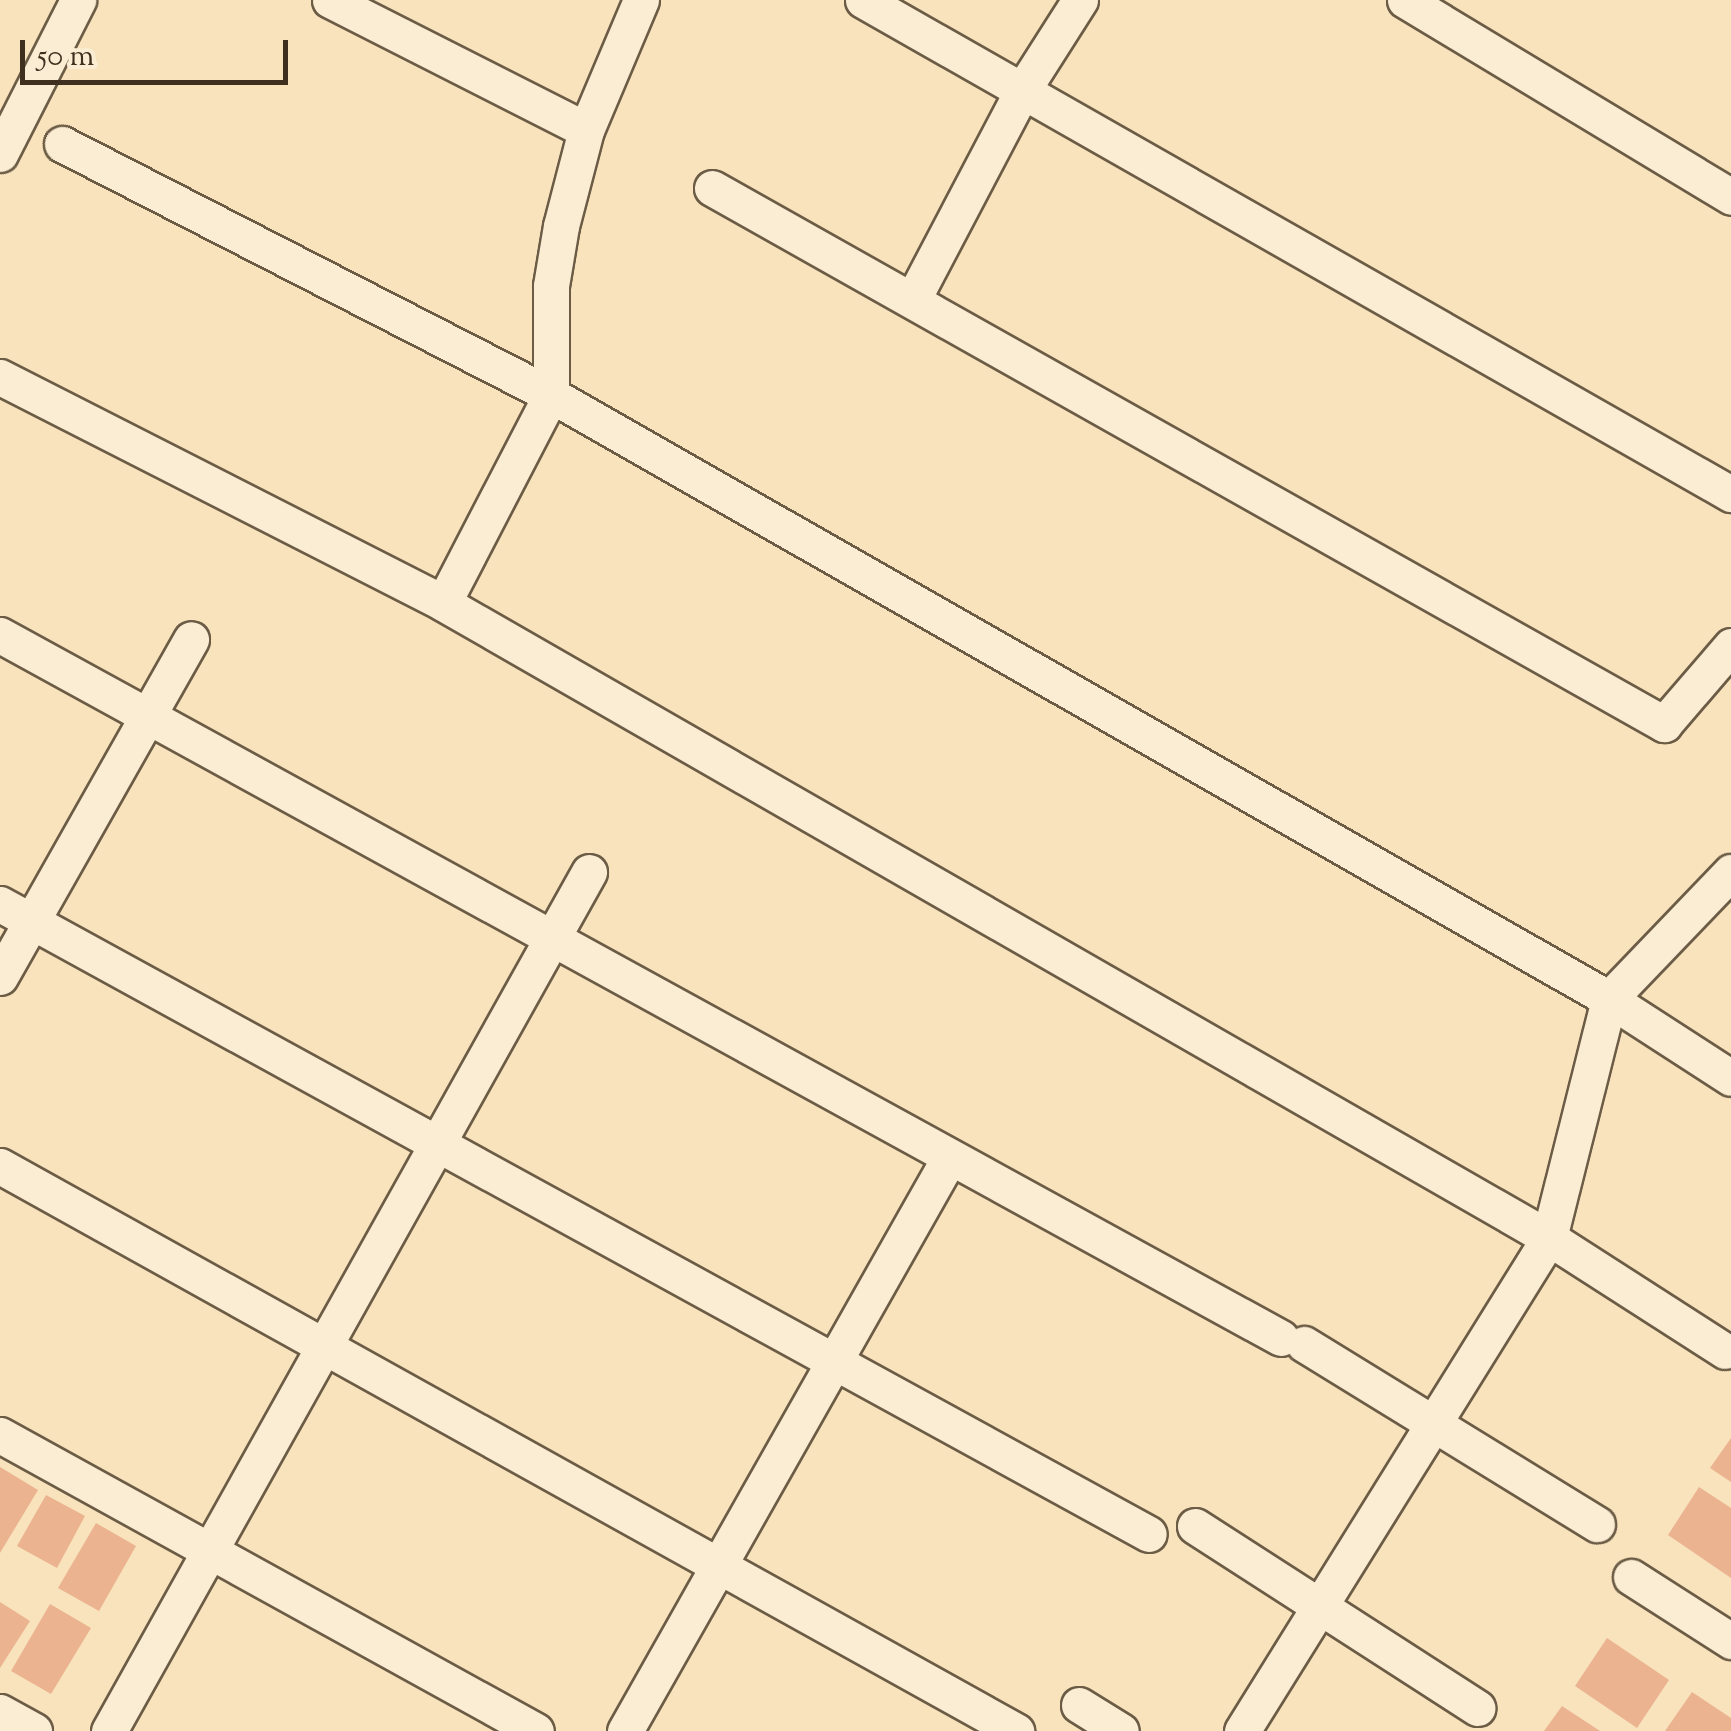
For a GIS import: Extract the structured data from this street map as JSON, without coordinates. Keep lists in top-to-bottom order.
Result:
{
  "scale_bar": "50 m"
}
